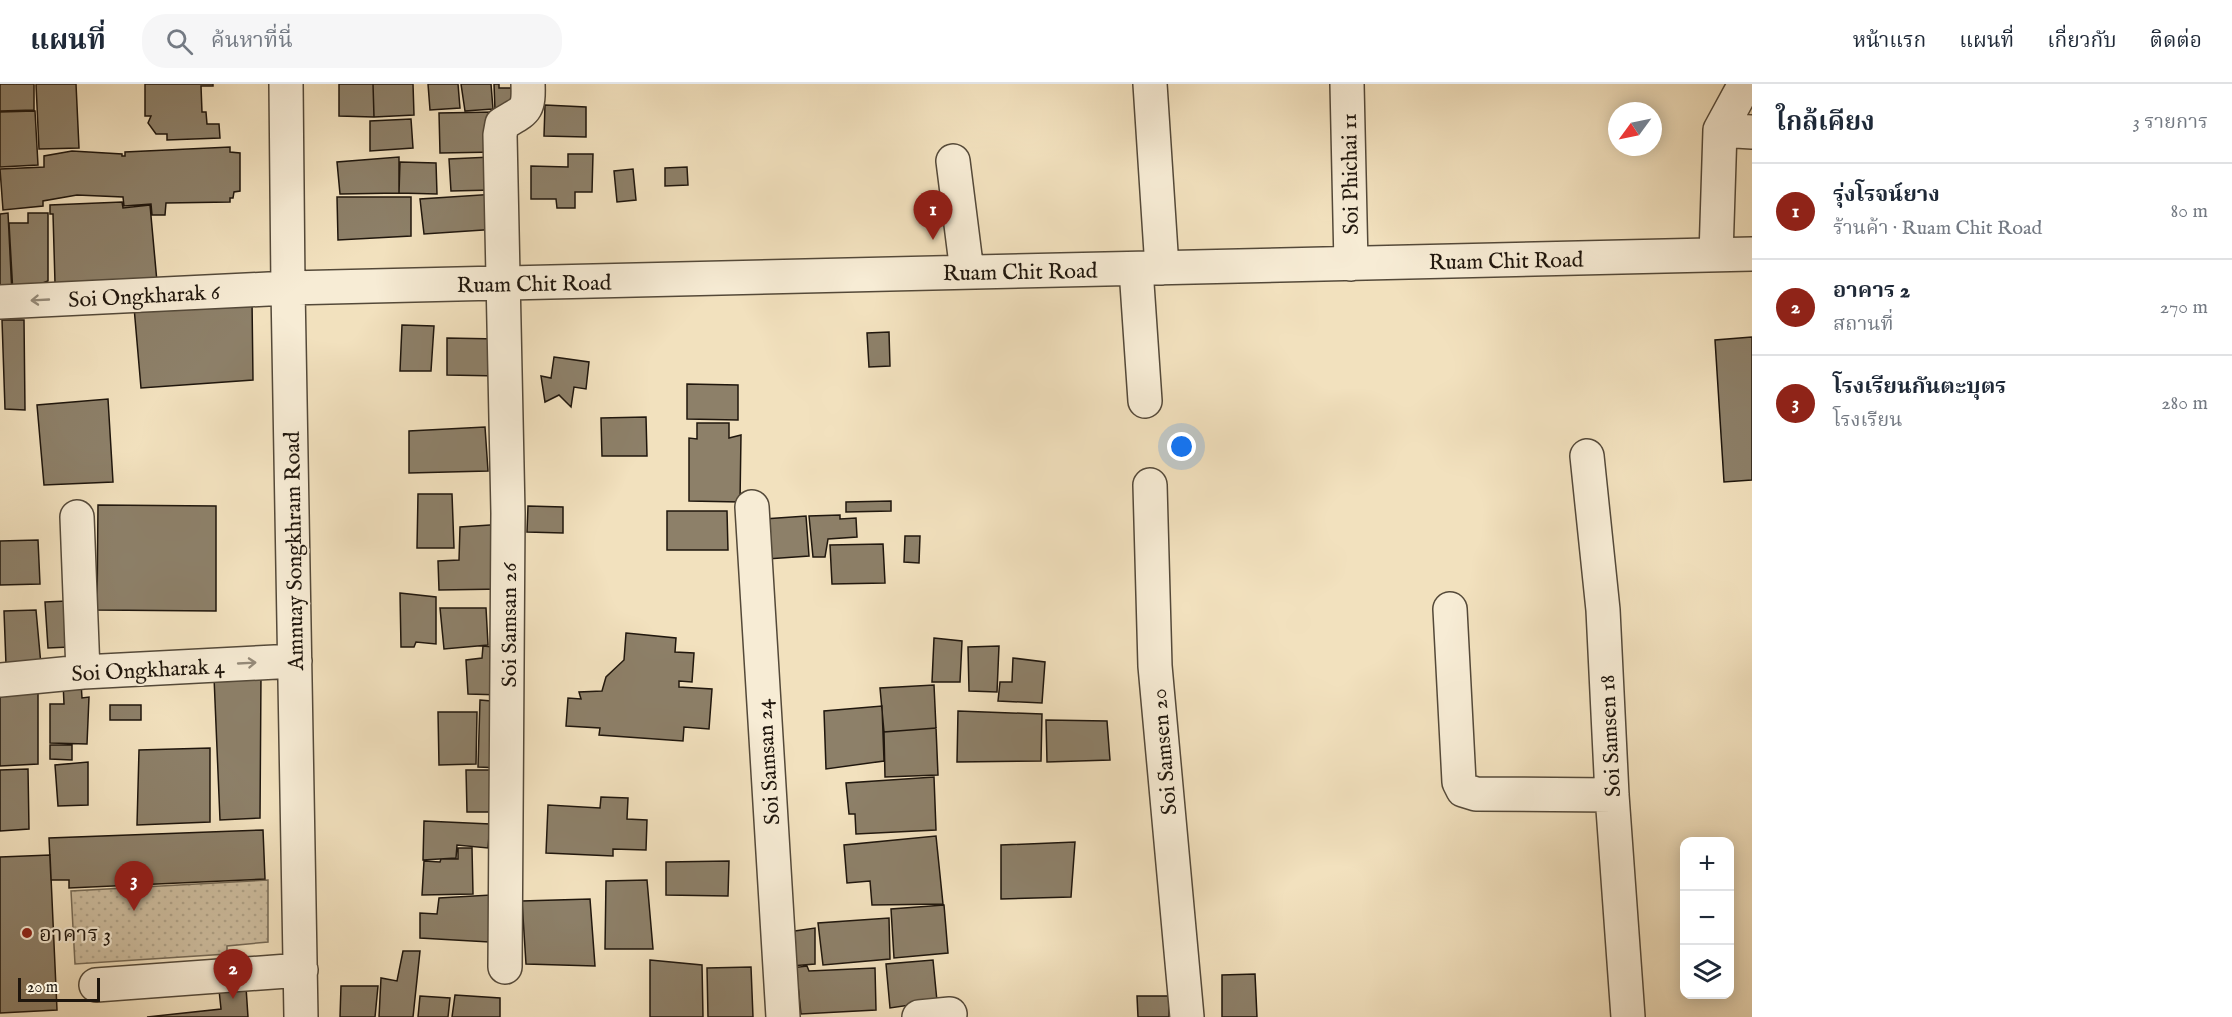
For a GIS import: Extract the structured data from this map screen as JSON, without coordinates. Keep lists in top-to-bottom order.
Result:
{
  "streets": {
    "street": [
      "Soi Phichai 11",
      "Ruam Chit Road",
      "Soi Ongkharak 6",
      "Amnuay Songkhram Road",
      "Soi Samsan 26",
      "Soi Ongkharak 4",
      "Soi Samsen 18",
      "Soi Samsen 20",
      "Soi Samsan 24"
    ]
  },
  "crossings": [
    ["Soi Phichai 11", "Ruam Chit Road"],
    ["Ruam Chit Road", "Soi Ongkharak 6"],
    ["Ruam Chit Road", "Amnuay Songkhram Road"],
    ["Ruam Chit Road", "Soi Samsan 26"],
    ["Soi Ongkharak 6", "Amnuay Songkhram Road"],
    ["Amnuay Songkhram Road", "Soi Ongkharak 4"]
  ],
  "one_way": ["Soi Ongkharak 6", "Soi Ongkharak 4"],
  "places": ["อาคาร 3"],
  "scale_bar": "20 m",
  "north": "bottom left",
  "page": {
    "header": "แผนที่",
    "search": "ค้นหาที่นี่",
    "nav": [
      "หน้าแรก",
      "แผนที่",
      "เกี่ยวกับ",
      "ติดต่อ"
    ],
    "heading": ["ใกล้เคียง", "3 รายการ"],
    "list": [
      {
        "mark": "1",
        "name": "รุ่งโรจน์ยาง",
        "note": "ร้านค้า · Ruam Chit Road",
        "value": "80 m"
      },
      {
        "mark": "2",
        "name": "อาคาร 2",
        "note": "สถานที่",
        "value": "270 m"
      },
      {
        "mark": "3",
        "name": "โรงเรียนกันตะบุตร",
        "note": "โรงเรียน",
        "value": "280 m"
      }
    ],
    "pins": ["1", "3", "2"],
    "map_buttons": ["+", "−"],
    "scale": "20 m"
  }
}
